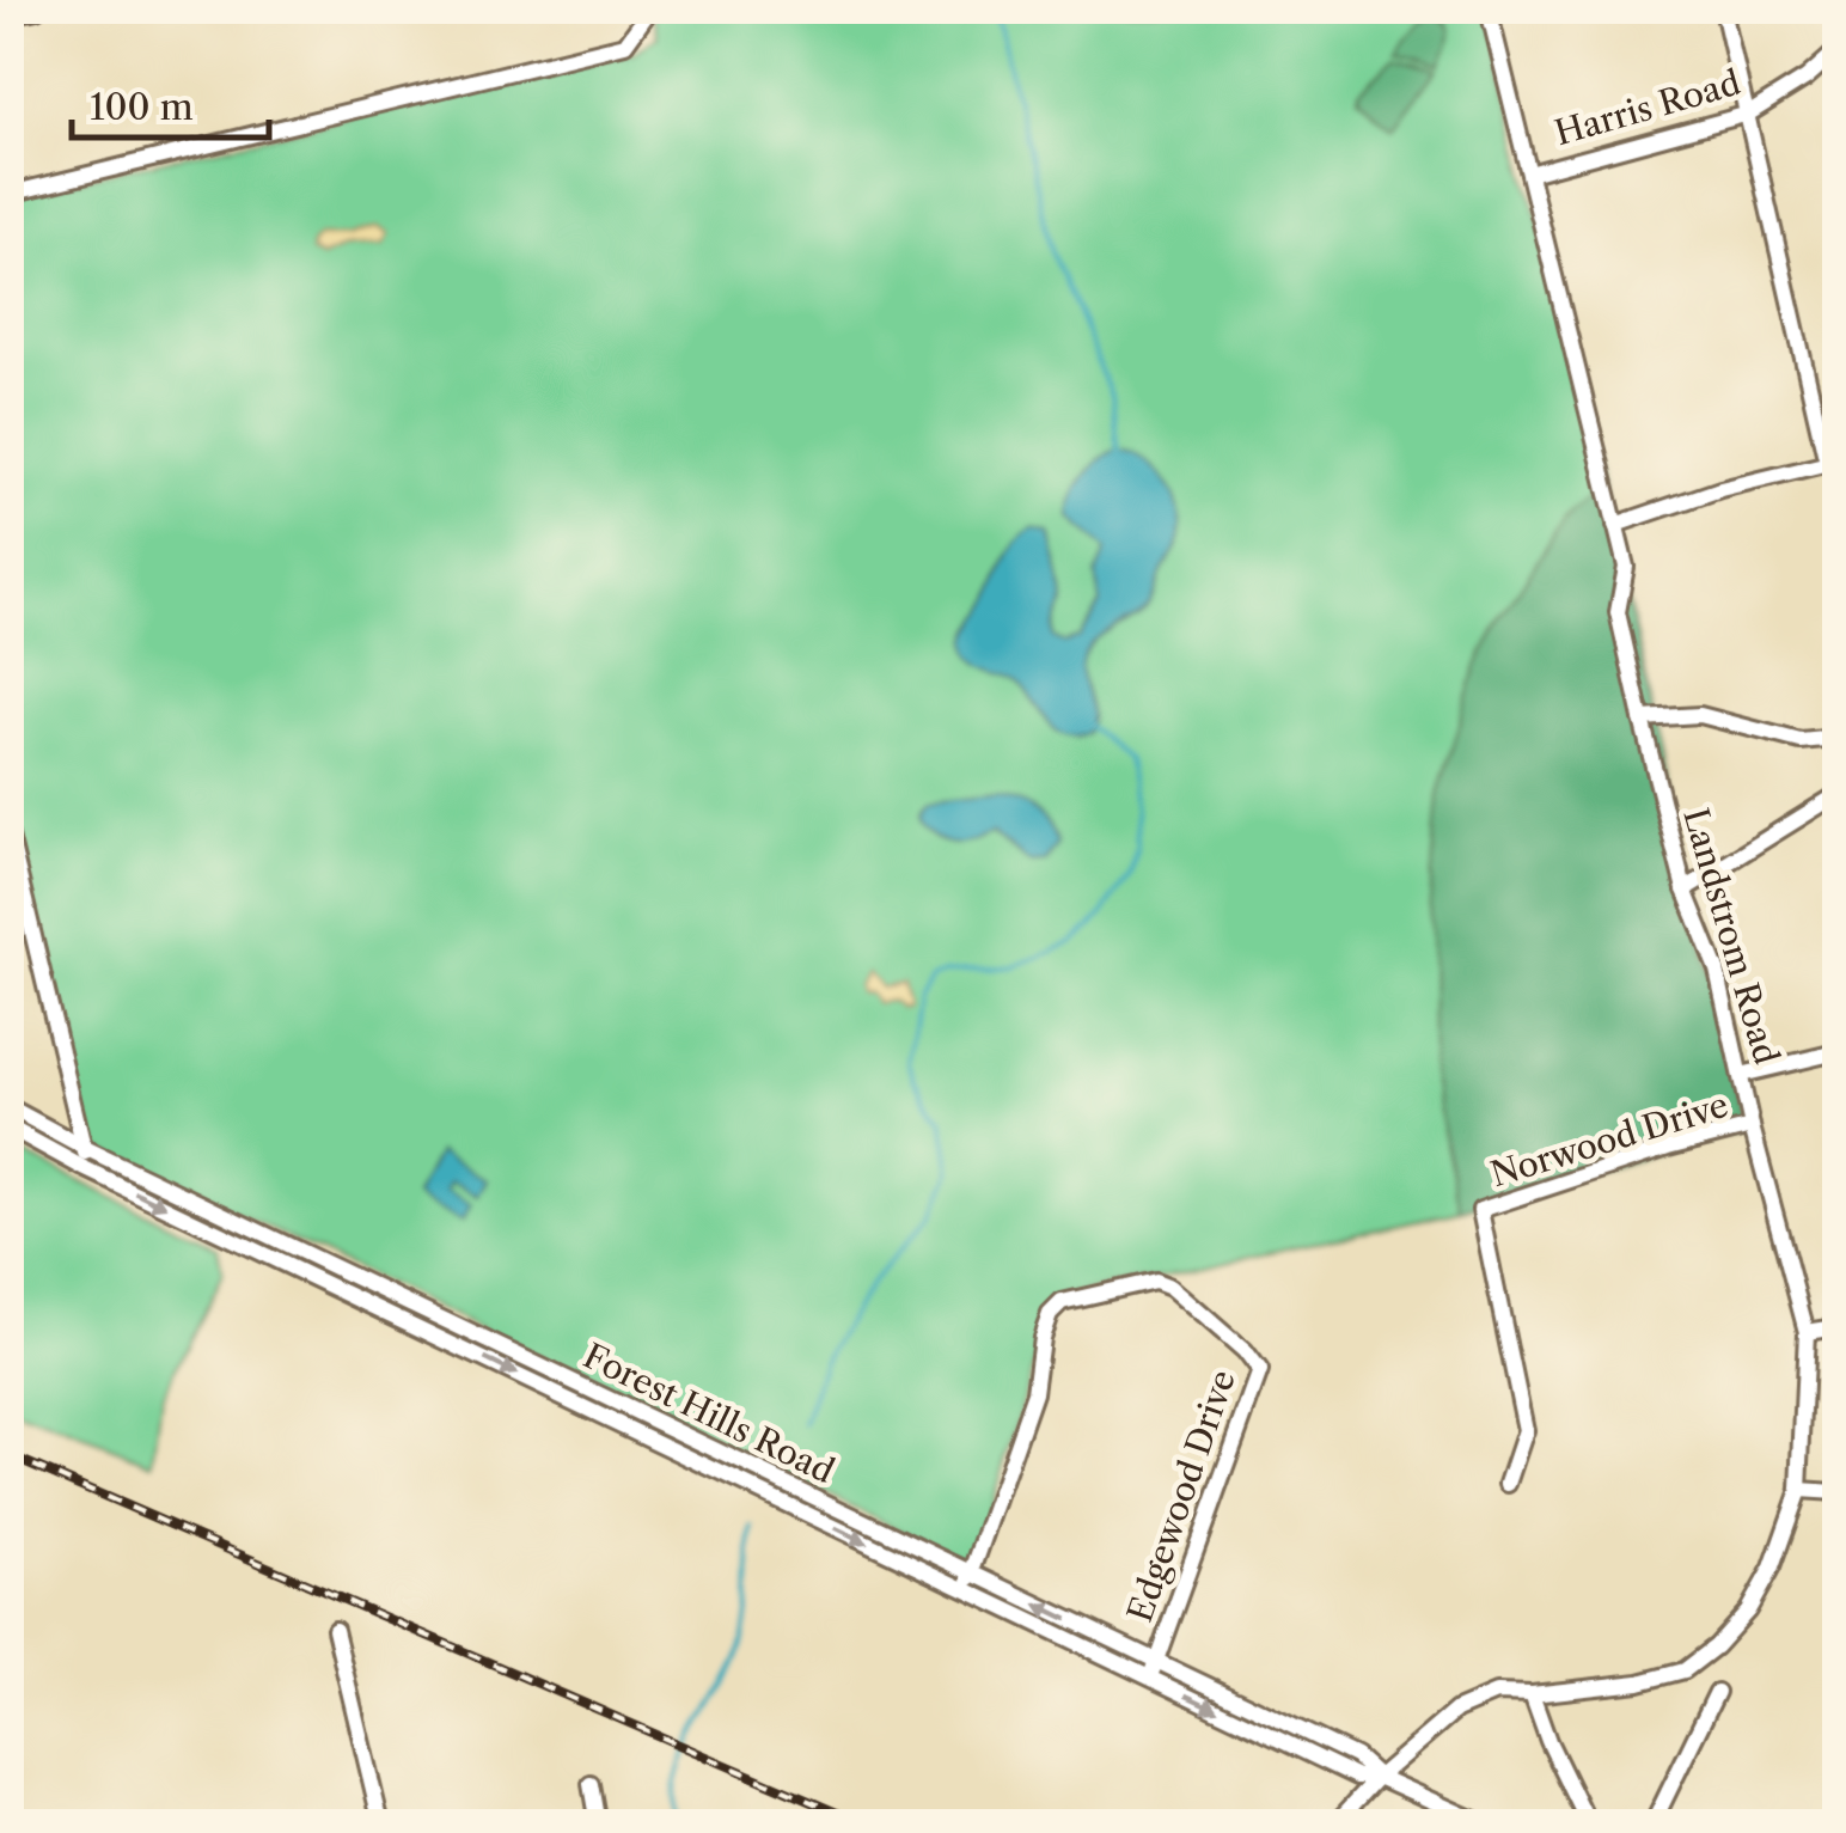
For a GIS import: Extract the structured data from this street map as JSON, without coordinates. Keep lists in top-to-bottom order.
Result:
{
  "streets": {
    "street": [
      "Harris Road",
      "Landstrom Road",
      "Norwood Drive",
      "Forest Hills Road",
      "Edgewood Drive"
    ]
  },
  "crossings": [
    ["Harris Road", "Landstrom Road"],
    ["Landstrom Road", "Norwood Drive"],
    ["Landstrom Road", "Forest Hills Road"],
    ["Forest Hills Road", "Edgewood Drive"]
  ],
  "scale_bar": "100 m"
}
